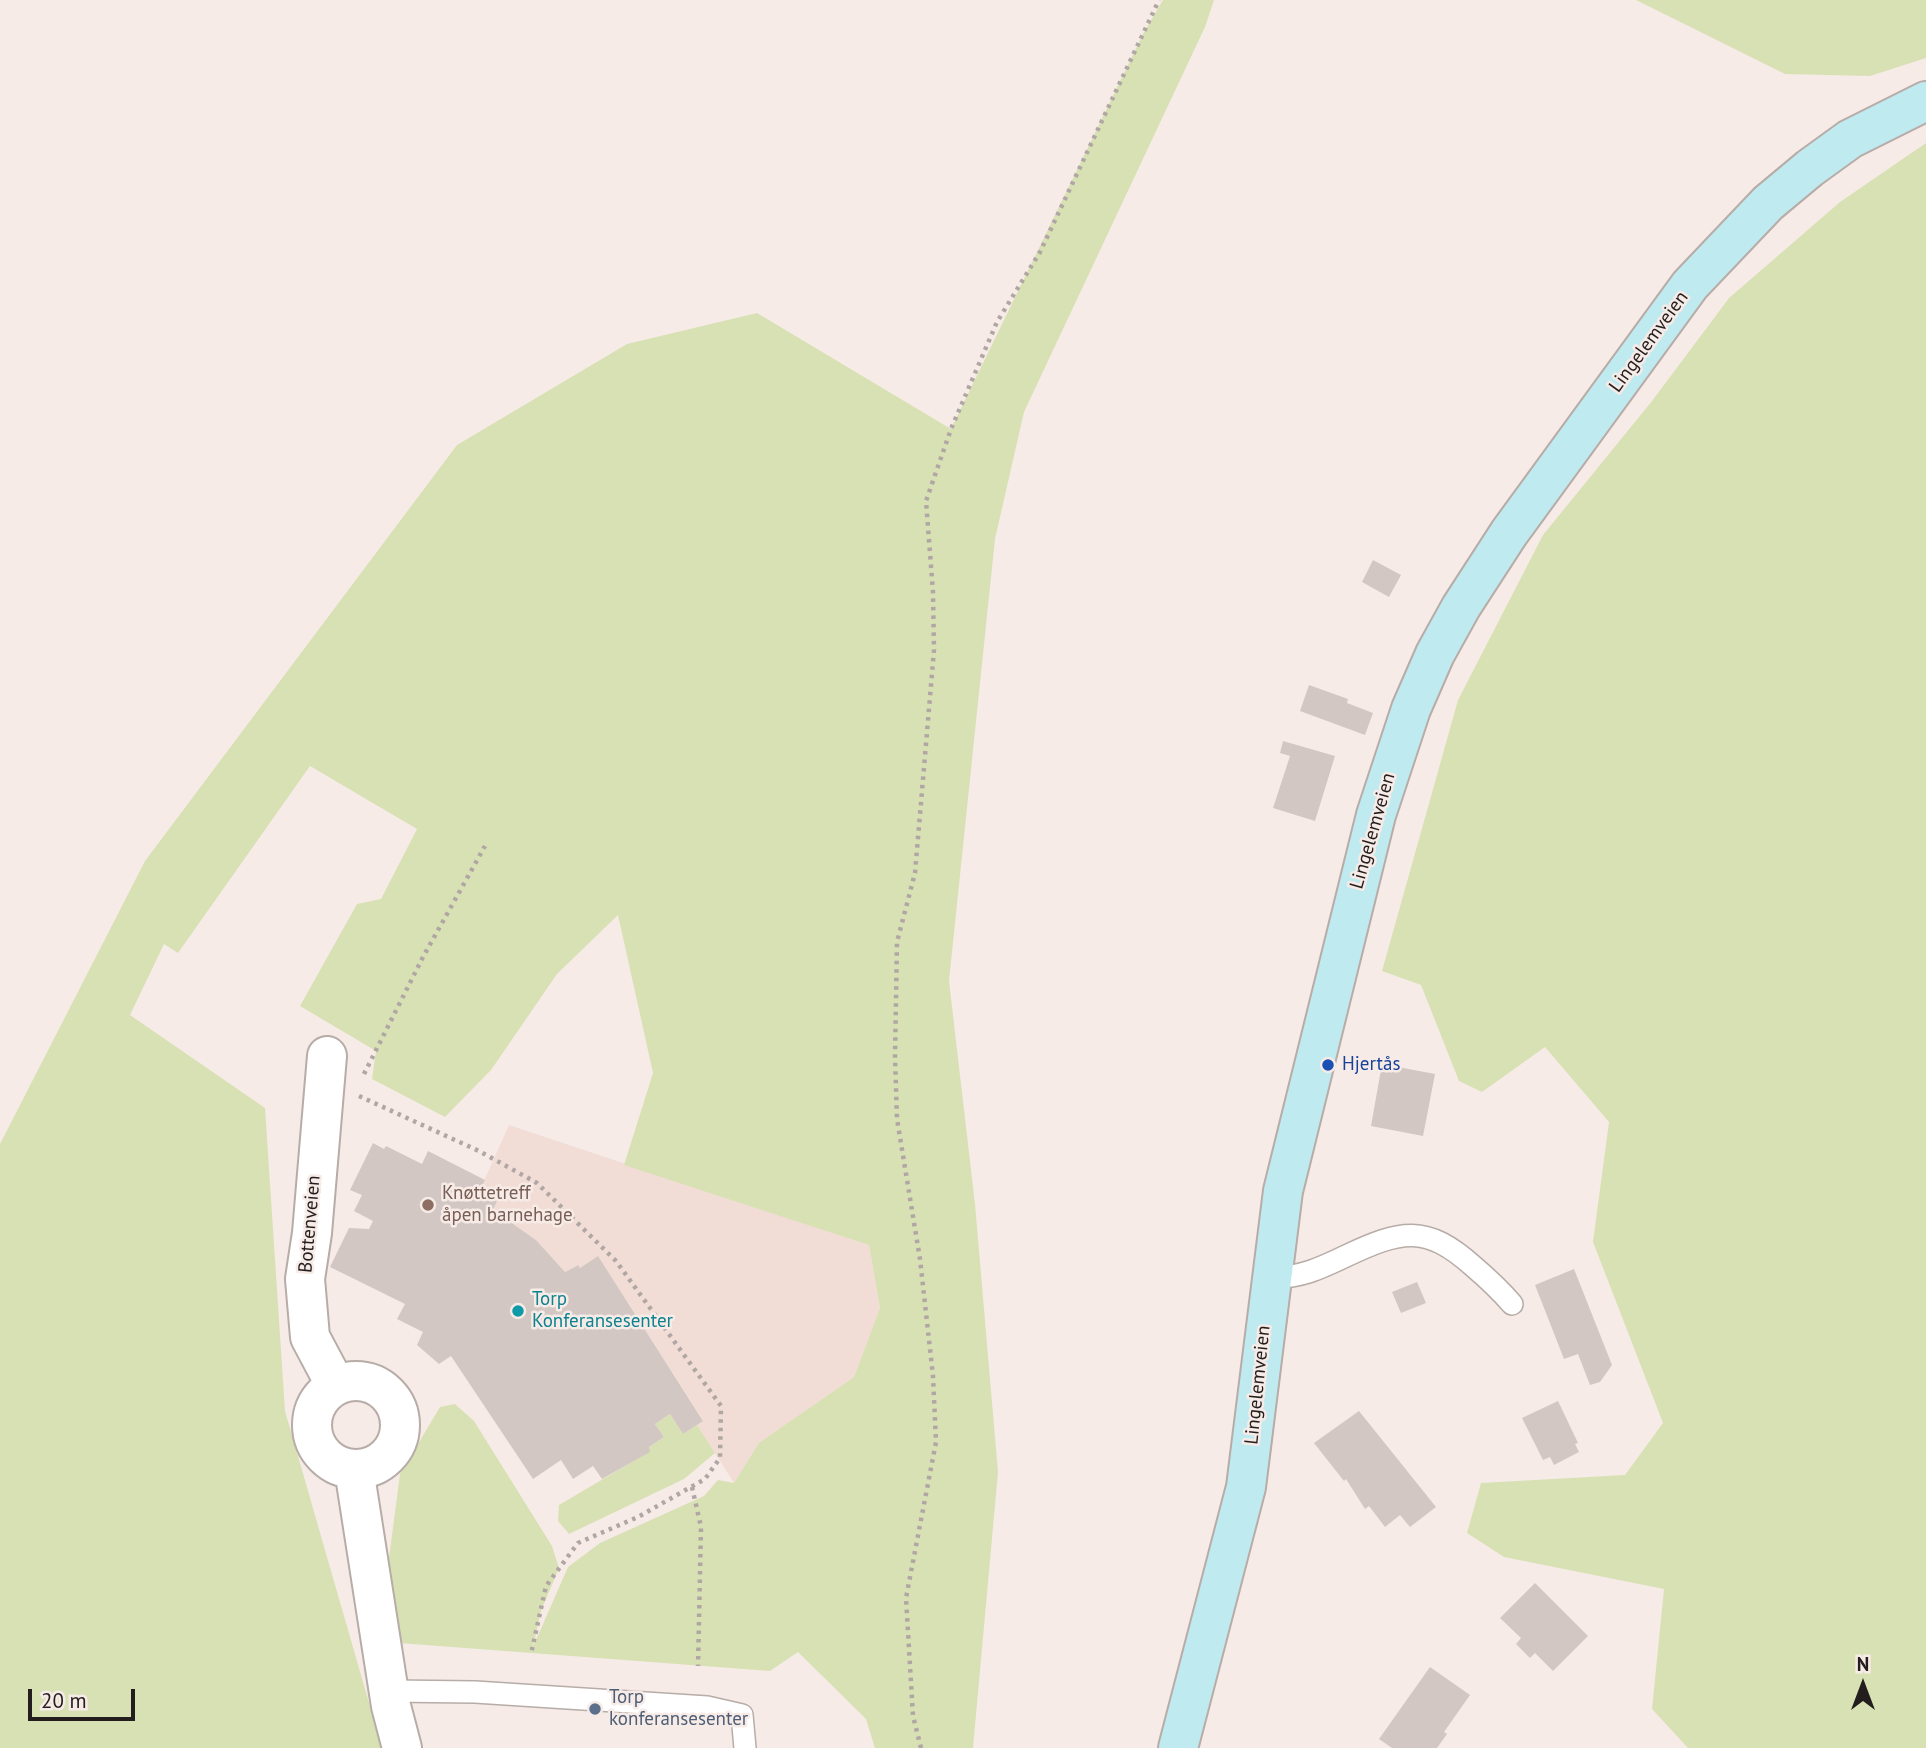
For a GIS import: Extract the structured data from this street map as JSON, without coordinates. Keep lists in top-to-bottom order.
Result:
{
  "streets": {
    "main road": ["Lingelemveien"],
    "street": ["Bottenveien"]
  },
  "places": [
    "Hjertås",
    "Knøttetreff åpen barnehage",
    "Torp Konferansesenter",
    "Torp konferansesenter"
  ],
  "scale_bar": "20 m",
  "north": "top"
}
